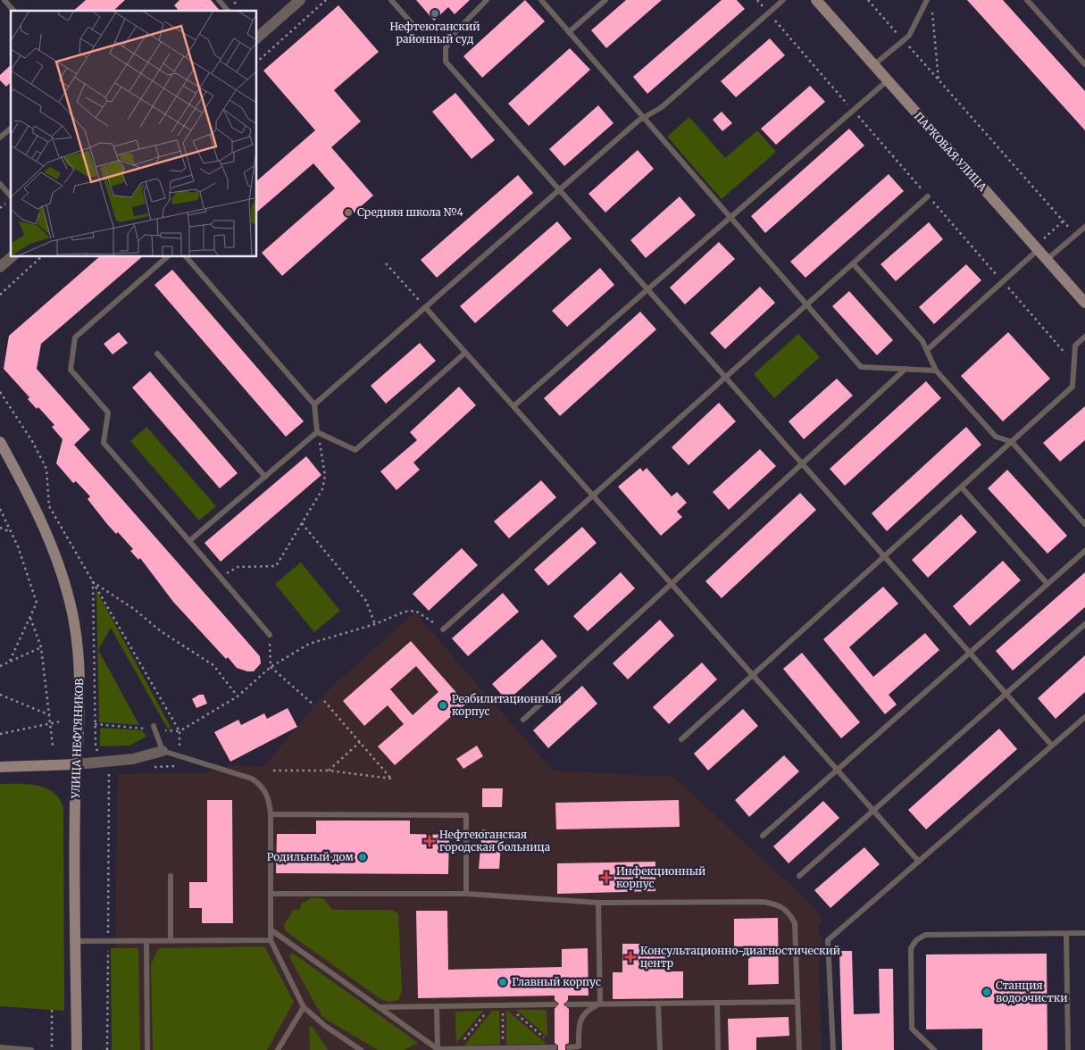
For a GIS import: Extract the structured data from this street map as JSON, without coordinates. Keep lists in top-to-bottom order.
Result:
{
  "streets": {
    "main road": ["ПАРКОВАЯ УЛИЦА", "УЛИЦА НЕФТЯНИКОВ"]
  },
  "places": {
    "other": [
      "Нефтеюганский районный суд",
      "Средняя школа №4",
      "Реабилитационный корпус",
      "Родильный дом",
      "Главный корпус",
      "Станция водоочистки"
    ],
    "health": ["Нефтеюганская городская больница", "Инфекционный корпус", "Консультационно-диагностический центр"]
  }
}
